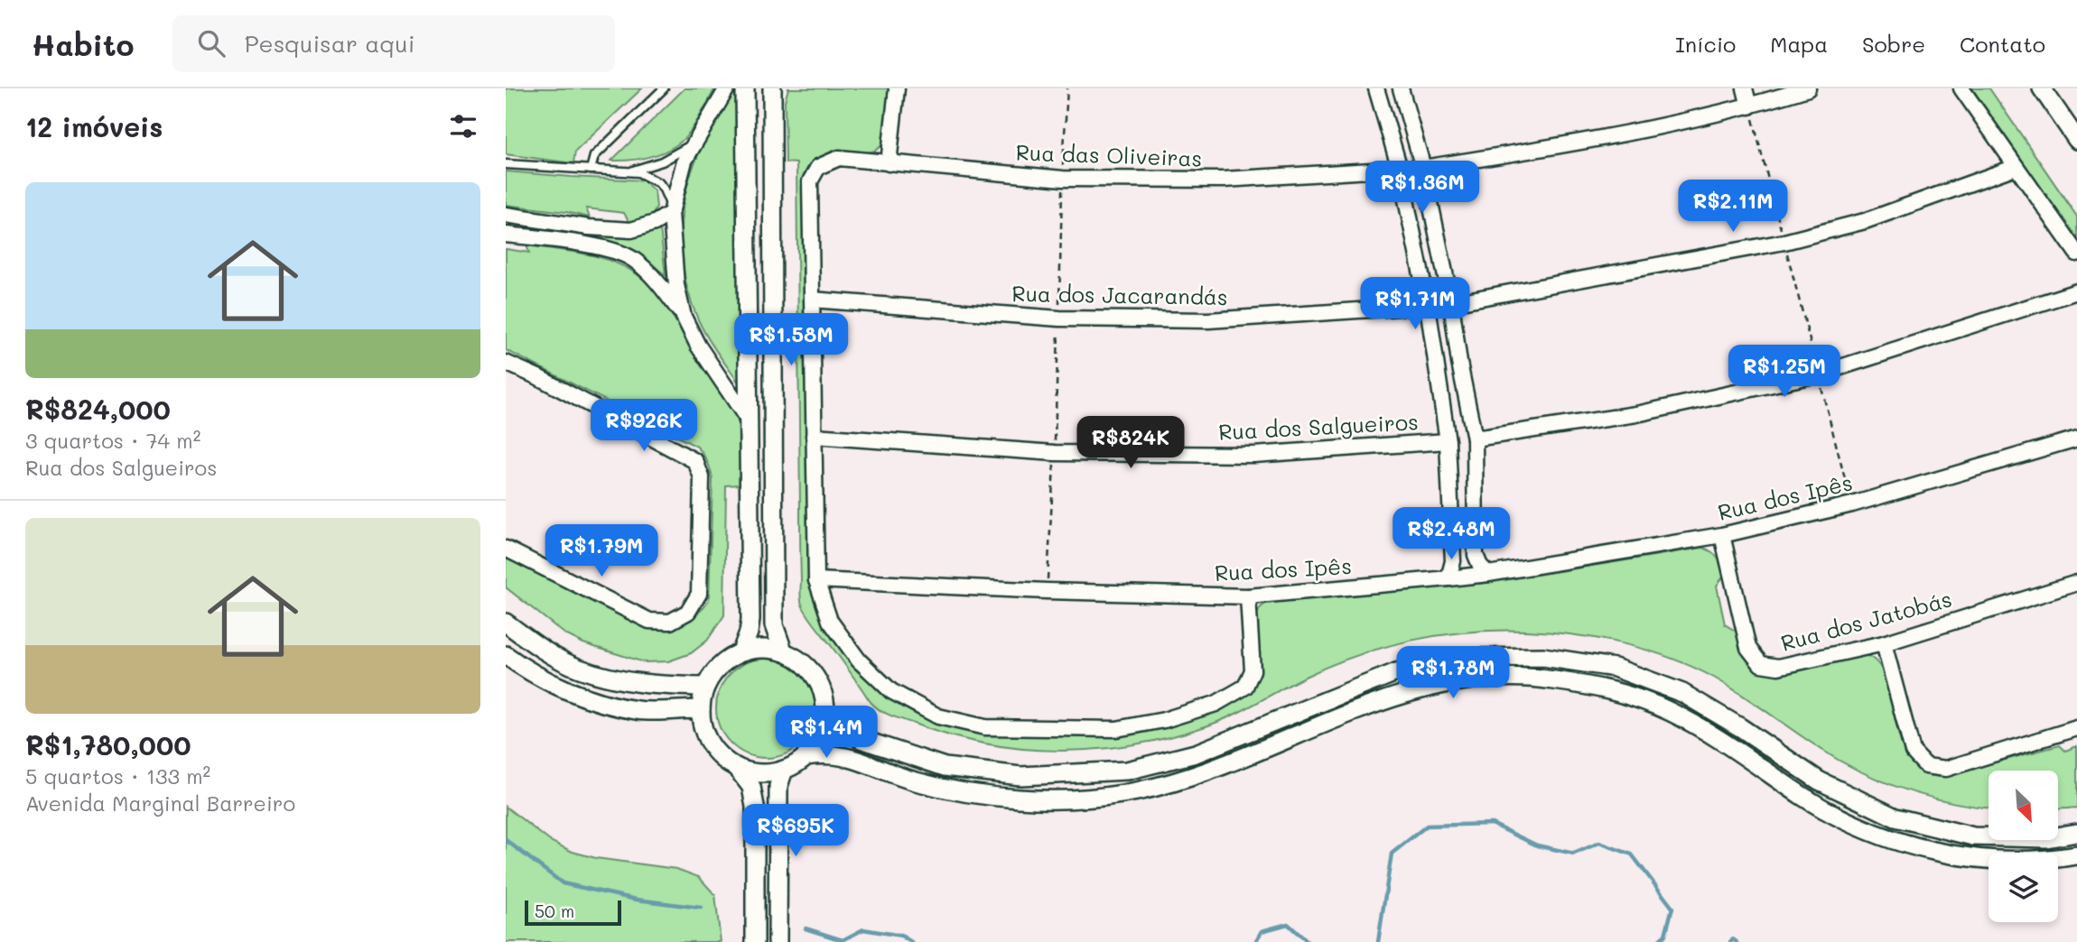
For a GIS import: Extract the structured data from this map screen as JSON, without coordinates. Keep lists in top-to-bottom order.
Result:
{
  "streets": {
    "street": [
      "Rua das Oliveiras",
      "Rua dos Jacarandás",
      "Rua dos Salgueiros",
      "Rua dos Ipês",
      "Rua dos Jatobás"
    ]
  },
  "crossings": [
    ["Rua das Oliveiras", "Rua dos Jacarandás"],
    ["Rua dos Ipês", "Rua dos Jatobás"]
  ],
  "scale_bar": "50 m",
  "north": "bottom right",
  "page": {
    "header": "Habito",
    "search": "Pesquisar aqui",
    "nav": [
      "Início",
      "Mapa",
      "Sobre",
      "Contato"
    ],
    "heading": "12 imóveis",
    "price": [
      "R$1.36M",
      "R$2.11M",
      "R$1.71M",
      "R$1.58M",
      "R$1.25M",
      "R$926K",
      "R$824K",
      "R$2.48M",
      "R$1.79M",
      "R$1.78M",
      "R$1.4M",
      "R$695K"
    ],
    "list": [
      {
        "name": "R$824,000",
        "note": "3 quartos · 74 m² · Rua dos Salgueiros"
      },
      {
        "name": "R$1,780,000",
        "note": "5 quartos · 133 m² · Avenida Marginal Barreiro"
      }
    ],
    "scale": "50 m"
  }
}
